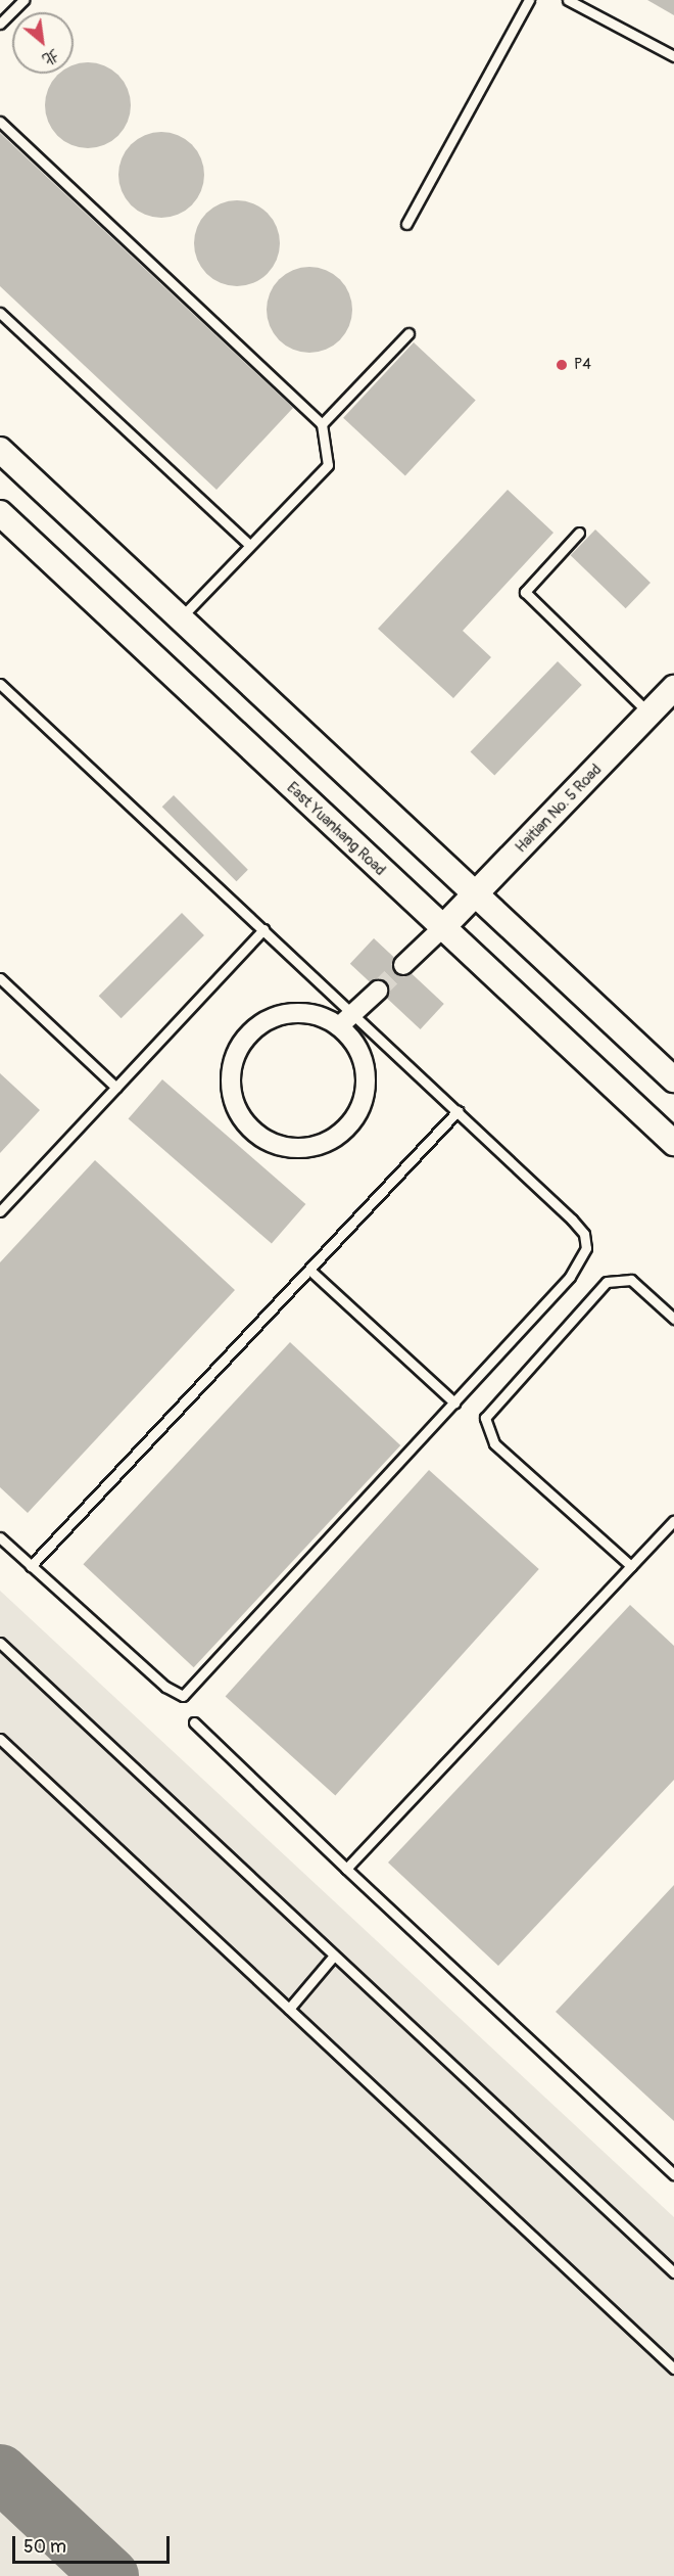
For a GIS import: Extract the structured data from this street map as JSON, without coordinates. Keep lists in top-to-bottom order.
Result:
{
  "streets": {
    "street": ["Haitian No. 5 Road", "East Yuanhang Road"]
  },
  "crossings": [
    ["Haitian No. 5 Road", "East Yuanhang Road"]
  ],
  "places": ["P4"],
  "scale_bar": "50 m",
  "north": "bottom right"
}
